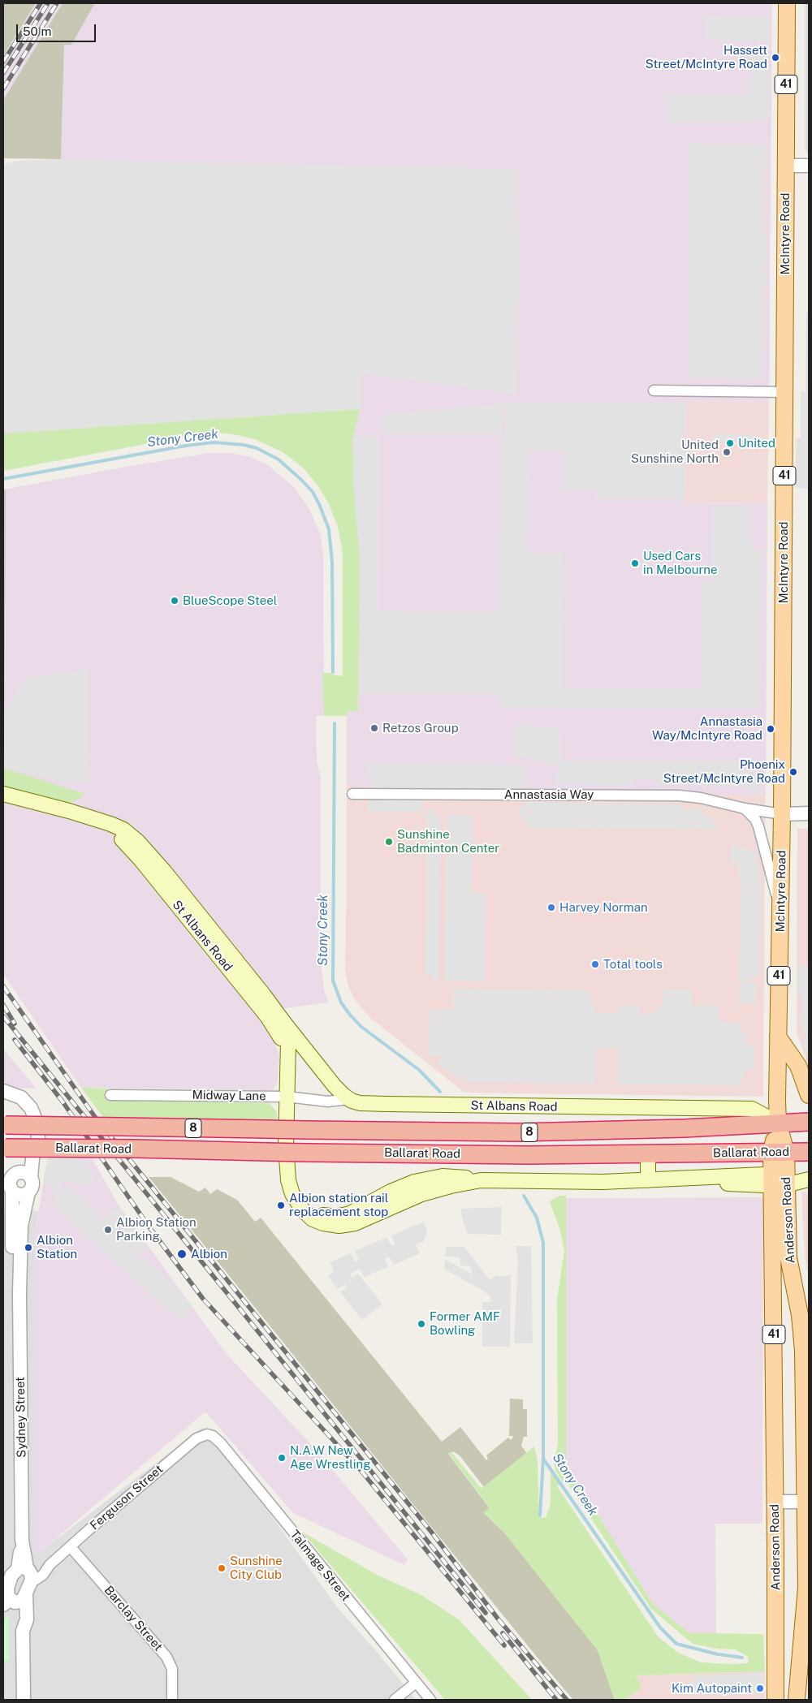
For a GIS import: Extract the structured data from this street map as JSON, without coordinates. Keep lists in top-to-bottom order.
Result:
{
  "streets": {
    "highway": ["8", "Ballarat Road"],
    "main road": [
      "41",
      "McIntyre Road",
      "St Albans Road",
      "Anderson Road"
    ],
    "street": [
      "Annastasia Way",
      "Midway Lane",
      "Sydney Street",
      "Ferguson Street",
      "Talmage Street",
      "Barclay Street"
    ]
  },
  "crossings": [
    ["McIntyre Road", "Annastasia Way"],
    ["McIntyre Road", "St Albans Road"],
    ["McIntyre Road", "Ballarat Road"],
    ["McIntyre Road", "Anderson Road"],
    ["St Albans Road", "Midway Lane"],
    ["St Albans Road", "Ballarat Road"],
    ["St Albans Road", "Anderson Road"],
    ["Ballarat Road", "Anderson Road"],
    ["Ballarat Road", "Sydney Street"],
    ["Sydney Street", "Ferguson Street"],
    ["Ferguson Street", "Talmage Street"],
    ["Ferguson Street", "Barclay Street"]
  ],
  "water": ["Stony Creek"],
  "places": [
    "Hassett Street/McIntyre Road",
    "United",
    "United Sunshine North",
    "Used Cars in Melbourne",
    "BlueScope Steel",
    "Retzos Group",
    "Annastasia Way/McIntyre Road",
    "Phoenix Street/McIntyre Road",
    "Sunshine Badminton Center",
    "Harvey Norman",
    "Total tools",
    "Albion station rail replacement stop",
    "Albion Station Parking",
    "Albion Station",
    "Albion",
    "Former AMF Bowling",
    "N.A.W New Age Wrestling",
    "Sunshine City Club",
    "Kim Autopaint"
  ],
  "scale_bar": "50 m"
}
